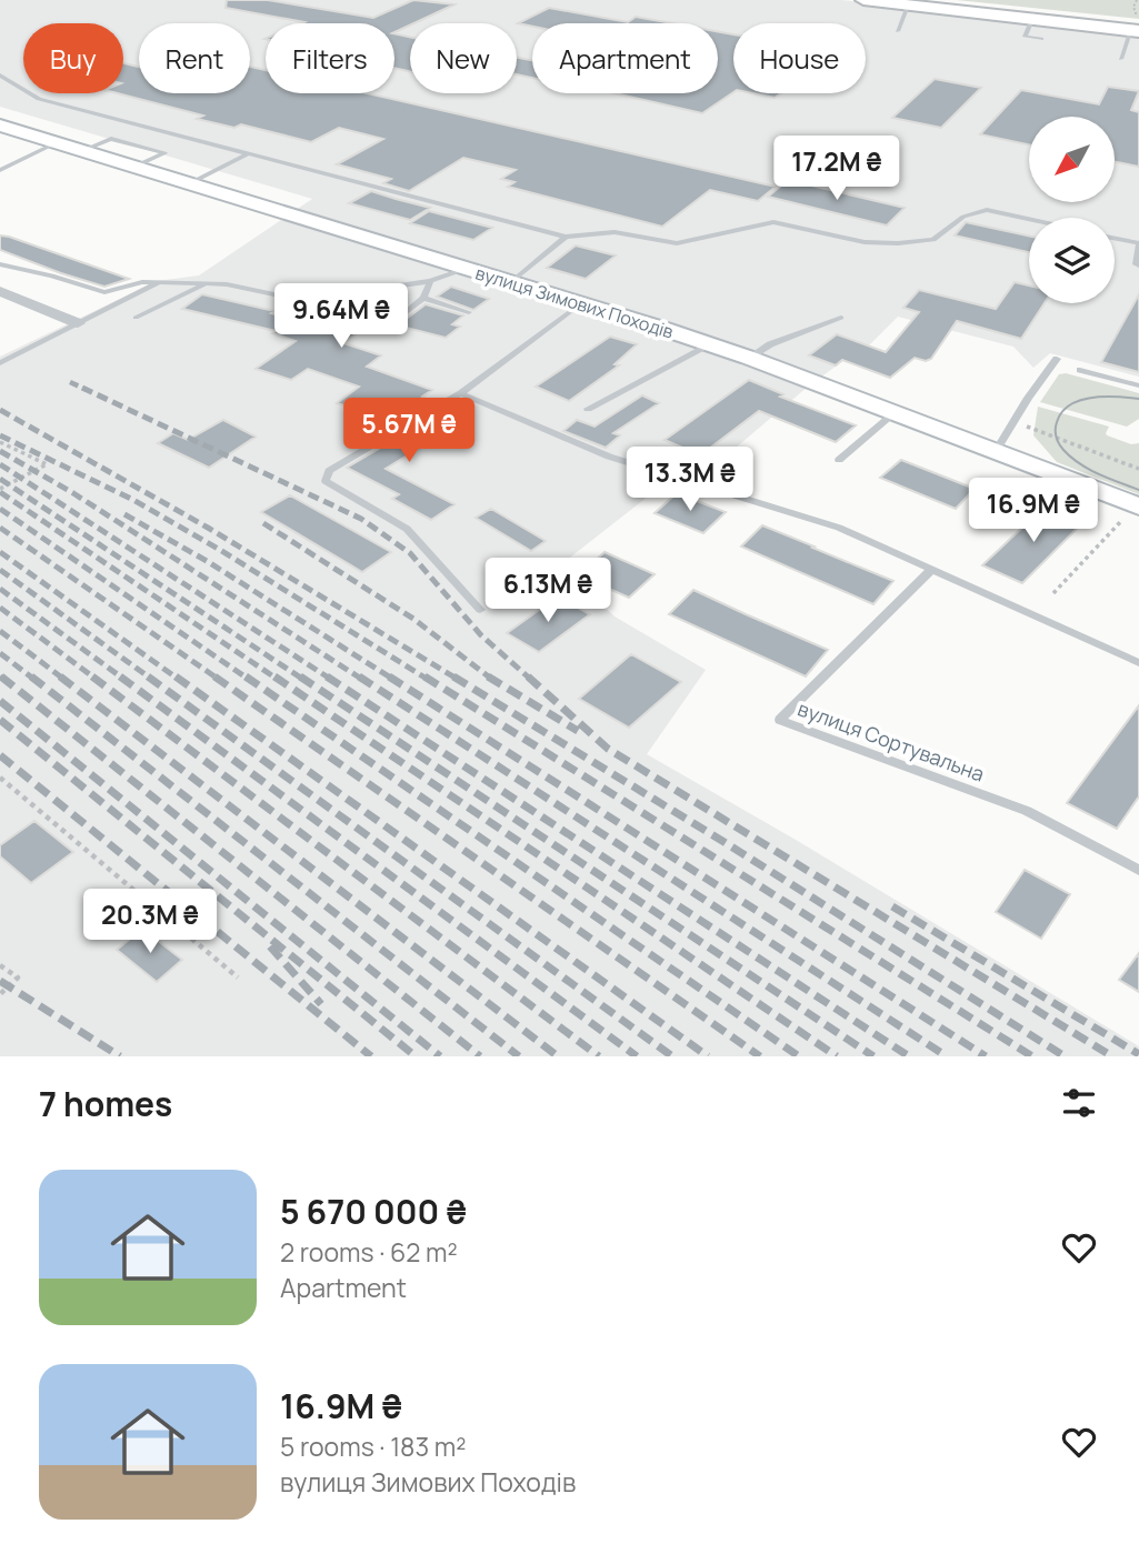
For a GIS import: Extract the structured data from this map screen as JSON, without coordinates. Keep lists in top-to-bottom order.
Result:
{
  "streets": {
    "main road": ["вулиця Зимових Походів"],
    "lane": ["вулиця Сортувальна"]
  },
  "north": "bottom left",
  "page": {
    "chip": [
      "Buy",
      "Rent",
      "Filters",
      "New",
      "Apartment",
      "House"
    ],
    "price": [
      "17.2M ₴",
      "9.64M ₴",
      "5.67M ₴",
      "13.3M ₴",
      "16.9M ₴",
      "6.13M ₴",
      "20.3M ₴"
    ],
    "heading": "7 homes",
    "list": [
      {
        "name": "5 670 000 ₴",
        "note": "2 rooms · 62 m² · Apartment"
      },
      {
        "name": "16.9M ₴",
        "note": "5 rooms · 183 m² · вулиця Зимових Походів"
      }
    ]
  }
}
